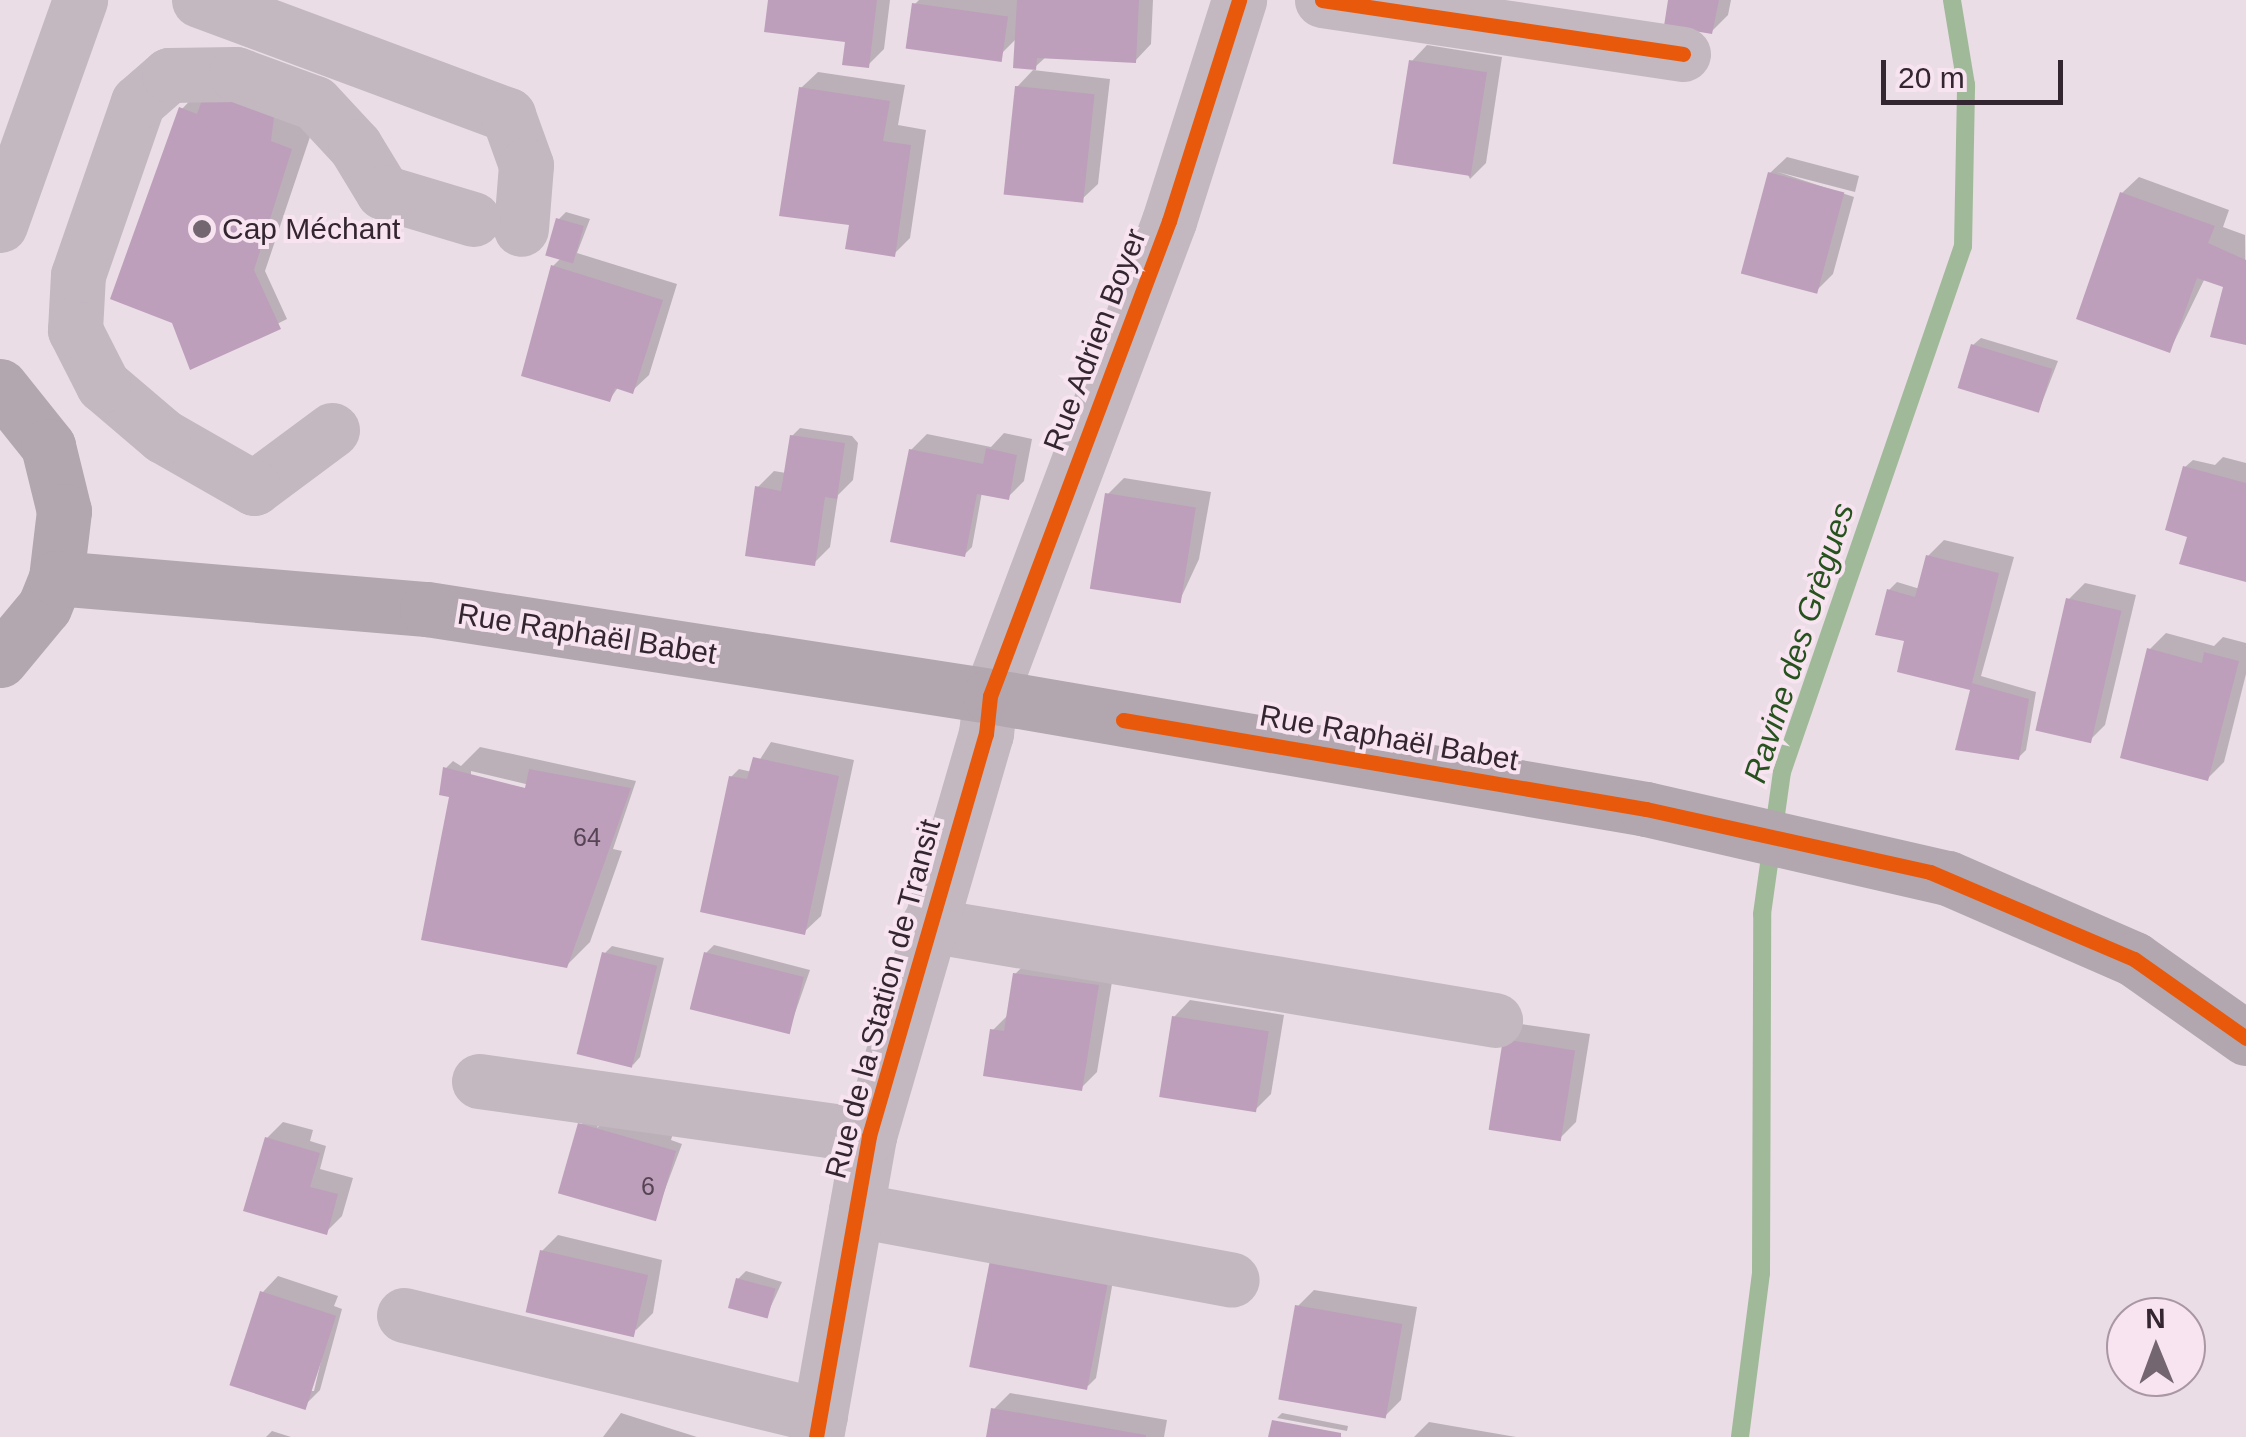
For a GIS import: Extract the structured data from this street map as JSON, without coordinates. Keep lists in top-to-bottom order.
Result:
{
  "streets": {
    "main road": ["Rue Raphaël Babet"],
    "street": ["Rue Adrien Boyer", "Rue de la Station de Transit"]
  },
  "crossings": [
    ["Rue Adrien Boyer", "Rue Raphaël Babet"],
    ["Rue Adrien Boyer", "Rue de la Station de Transit"],
    ["Rue Raphaël Babet", "Rue de la Station de Transit"]
  ],
  "water": ["Ravine des Grègues"],
  "places": ["Cap Méchant"],
  "house_numbers": ["64", "6"],
  "scale_bar": "20 m",
  "north": "top"
}
